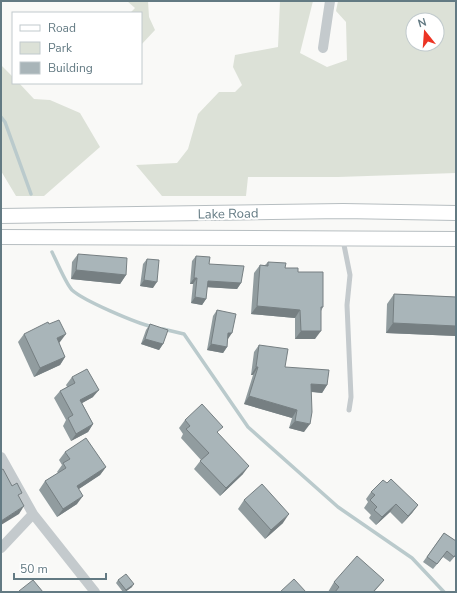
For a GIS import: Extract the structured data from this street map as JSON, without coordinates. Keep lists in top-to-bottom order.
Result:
{
  "streets": {
    "main road": ["Lake Road"]
  },
  "legend": ["Road", "Park", "Building"],
  "scale_bar": "50 m",
  "north": "top"
}
